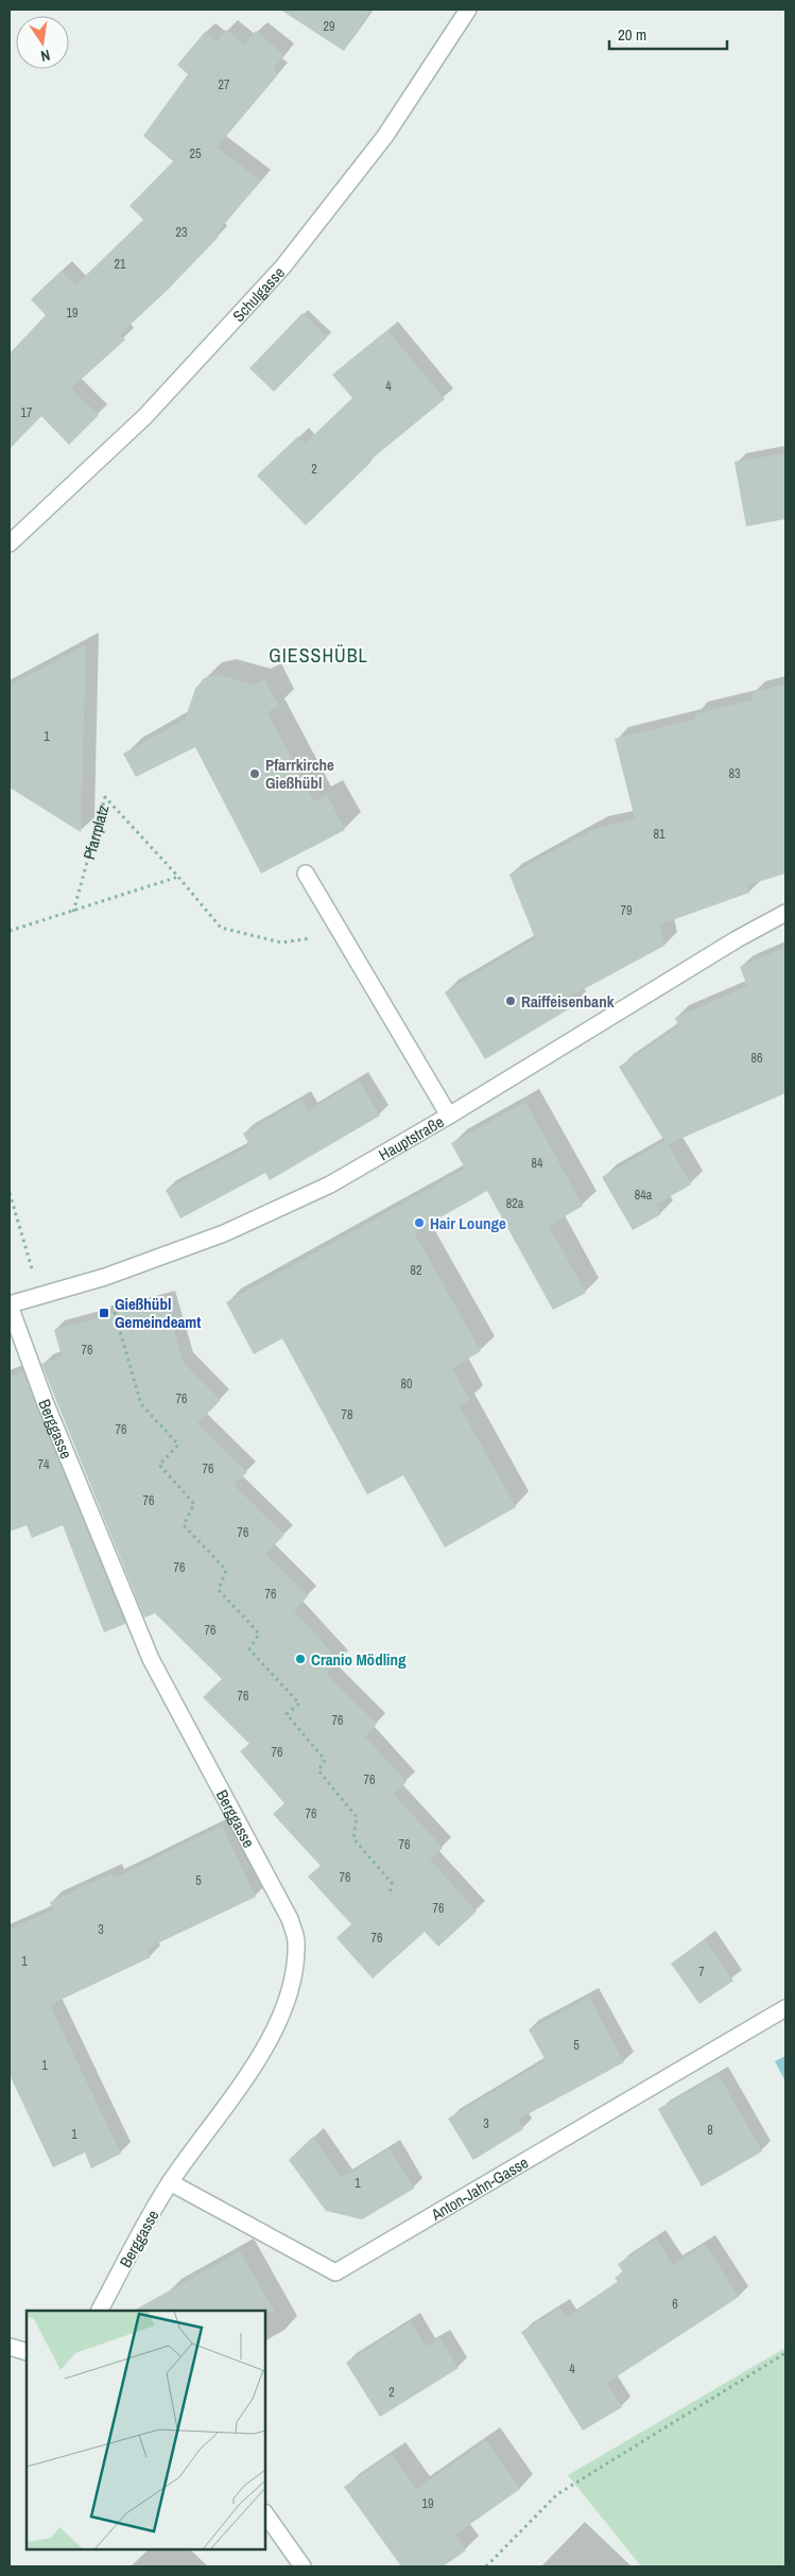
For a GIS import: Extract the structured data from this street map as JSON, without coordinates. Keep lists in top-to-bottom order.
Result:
{
  "streets": {
    "street": [
      "Schulgasse",
      "Hauptstraße",
      "Berggasse",
      "Anton-Jahn-Gasse"
    ],
    "path": ["Pfarrplatz"]
  },
  "crossings": [
    ["Hauptstraße", "Berggasse"],
    ["Berggasse", "Anton-Jahn-Gasse"]
  ],
  "districts": ["GIESSHÜBL"],
  "places": {
    "other": [
      "Pfarrkirche Gießhübl",
      "Raiffeisenbank",
      "Hair Lounge",
      "Cranio Mödling"
    ],
    "transit": ["Gießhübl Gemeindeamt"]
  },
  "house_numbers": [
    "29",
    "27",
    "25",
    "23",
    "21",
    "19",
    "4",
    "17",
    "2",
    "1",
    "83",
    "81",
    "79",
    "86",
    "84",
    "84a",
    "82a",
    "82",
    "76",
    "80",
    "76",
    "78",
    "76",
    "74",
    "76",
    "76",
    "76",
    "76",
    "76",
    "76",
    "76",
    "76",
    "76",
    "76",
    "76",
    "76",
    "76",
    "5",
    "76",
    "3",
    "76",
    "1",
    "7",
    "5",
    "1",
    "3",
    "8",
    "1",
    "1",
    "6",
    "4",
    "2",
    "19"
  ],
  "scale_bar": "20 m",
  "north": "bottom"
}
